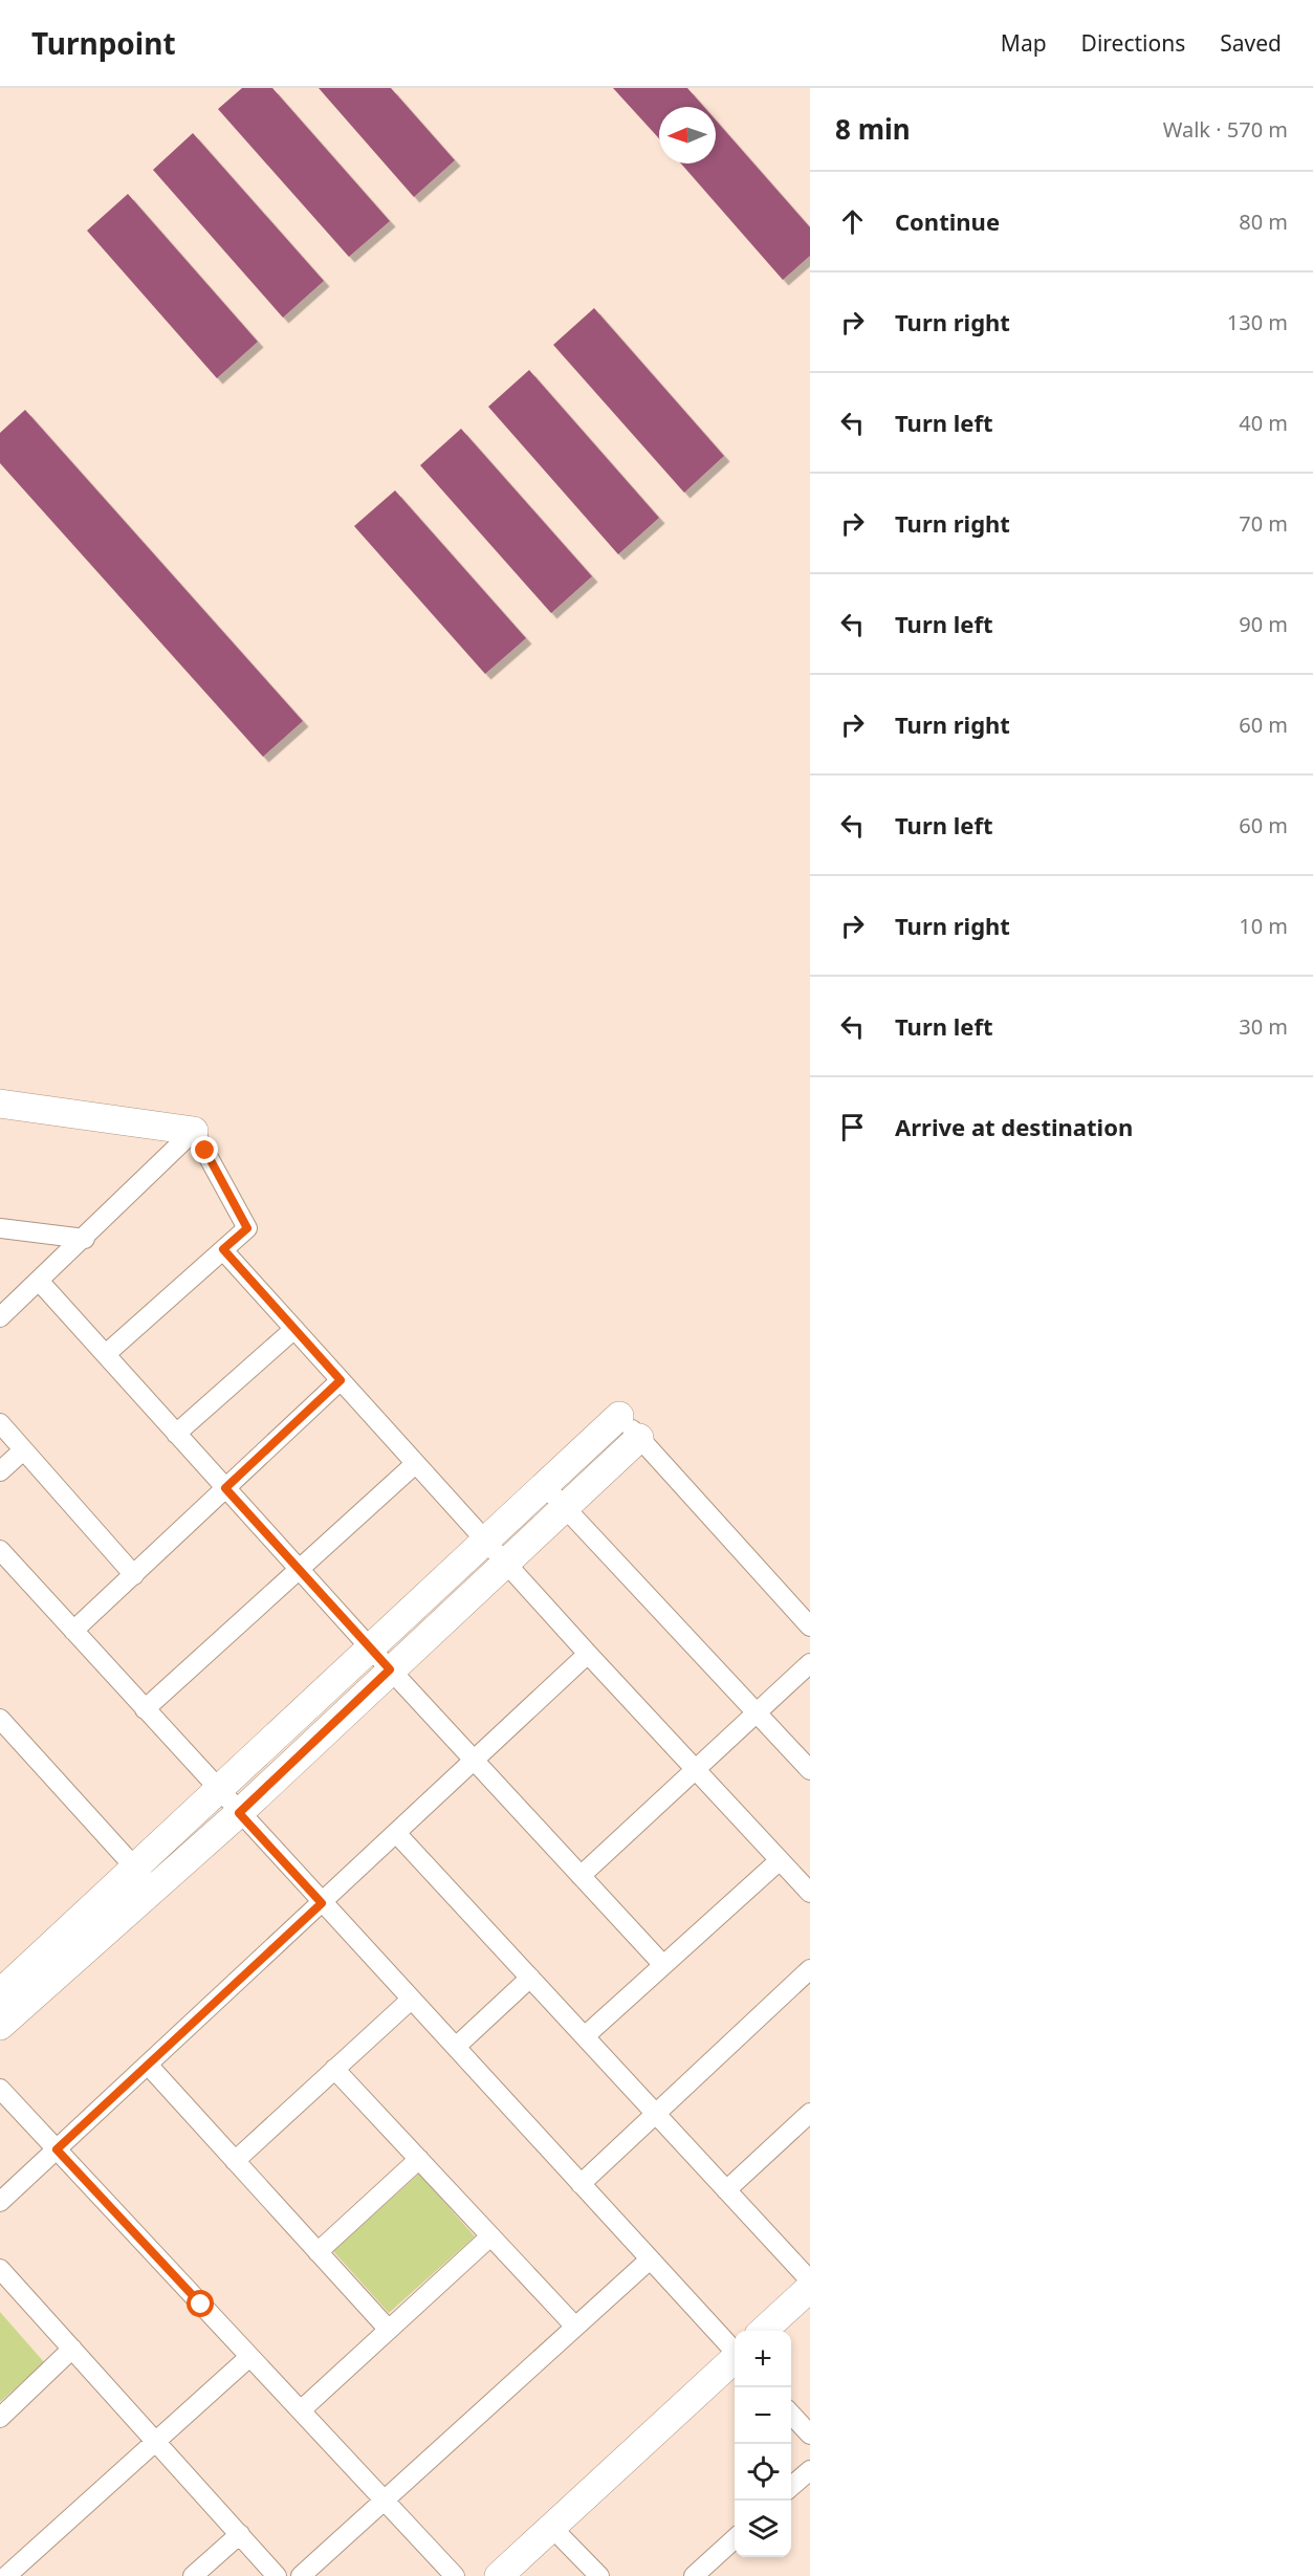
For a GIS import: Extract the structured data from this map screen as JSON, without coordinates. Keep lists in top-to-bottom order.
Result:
{
  "north": "left",
  "page": {
    "header": "Turnpoint",
    "nav": ["Map", "Directions", "Saved"],
    "heading": ["8 min", "Walk · 570 m"],
    "list": [
      ["Continue", "80 m"],
      ["Turn right", "130 m"],
      ["Turn left", "40 m"],
      ["Turn right", "70 m"],
      ["Turn left", "90 m"],
      ["Turn right", "60 m"],
      ["Turn left", "60 m"],
      ["Turn right", "10 m"],
      ["Turn left", "30 m"],
      "Arrive at destination"
    ],
    "map_buttons": ["+", "−"]
  }
}
